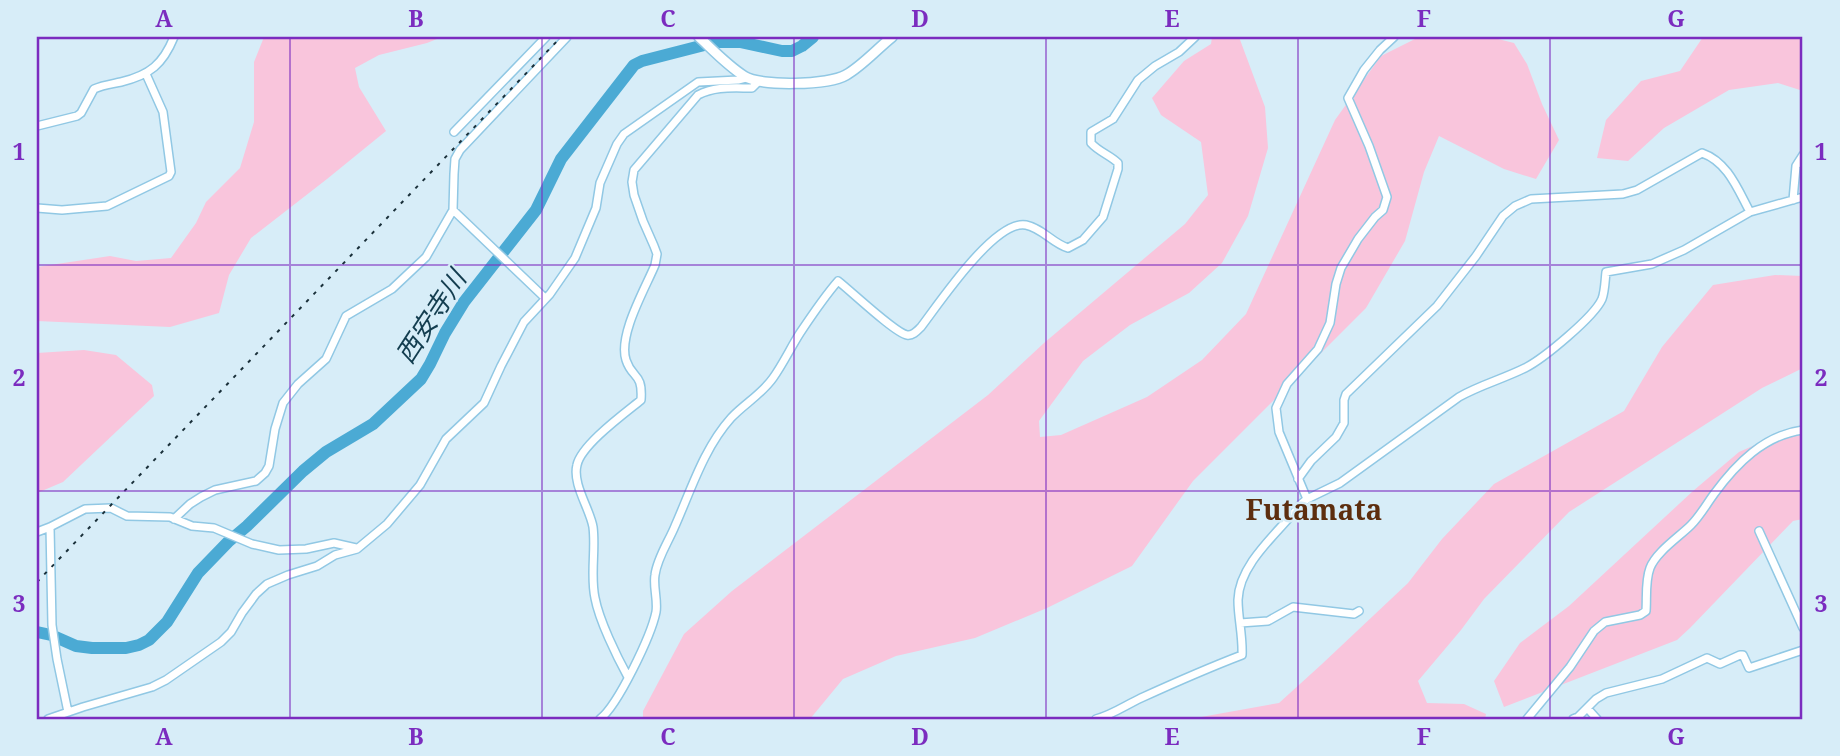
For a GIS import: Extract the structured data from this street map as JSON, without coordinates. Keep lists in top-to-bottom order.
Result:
{
  "districts": ["Futamata"],
  "water": ["西安寺川"],
  "grid": {
    "columns": [
      "A",
      "B",
      "C",
      "D",
      "E",
      "F",
      "G"
    ],
    "rows": ["1", "2", "3"]
  }
}
